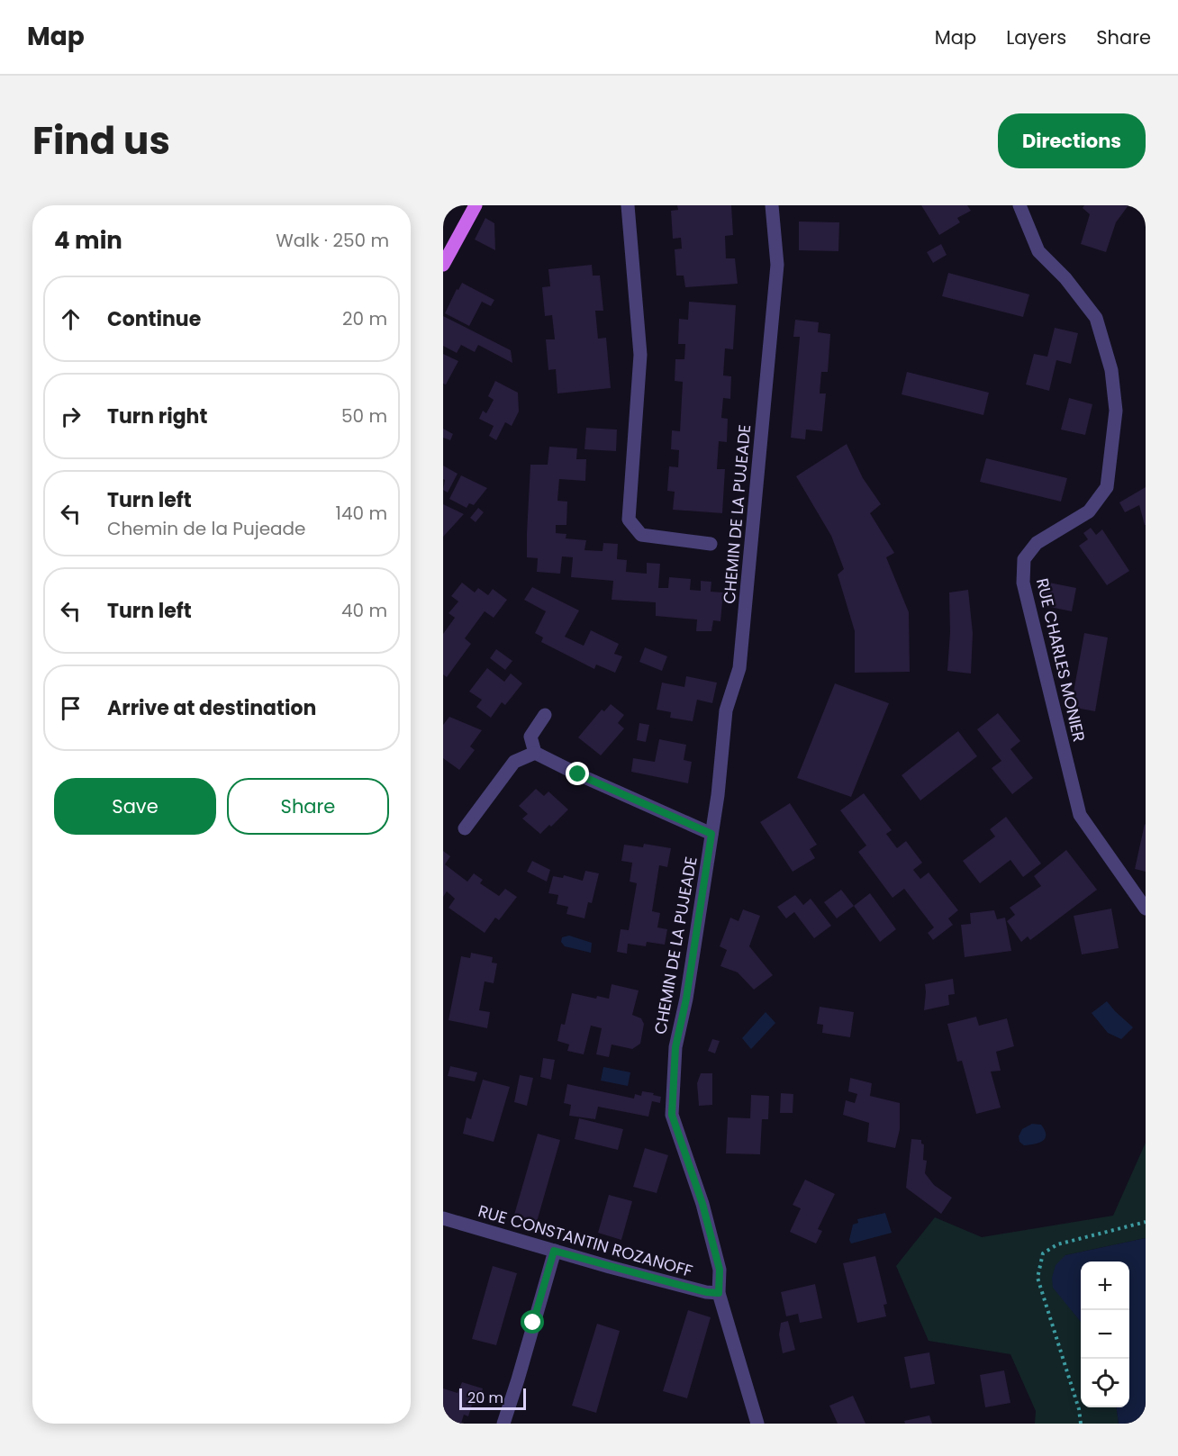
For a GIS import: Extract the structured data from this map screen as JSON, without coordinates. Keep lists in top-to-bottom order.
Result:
{
  "streets": {
    "street": ["CHEMIN DE LA PUJEADE", "RUE CHARLES MONIER", "RUE CONSTANTIN ROZANOFF"]
  },
  "crossings": [
    ["CHEMIN DE LA PUJEADE", "RUE CONSTANTIN ROZANOFF"]
  ],
  "scale_bar": "20 m",
  "page": {
    "header": "Map",
    "nav": ["Map", "Layers", "Share"],
    "title": "Find us",
    "buttons": [
      "Directions",
      ["Save", "Share"]
    ],
    "heading": ["4 min", "Walk · 250 m"],
    "list": [
      ["Continue", "20 m"],
      ["Turn right", "50 m"],
      ["Turn left", "Chemin de la Pujeade", "140 m"],
      ["Turn left", "40 m"],
      "Arrive at destination"
    ],
    "map_buttons": ["+", "−"],
    "scale": "20 m"
  }
}
